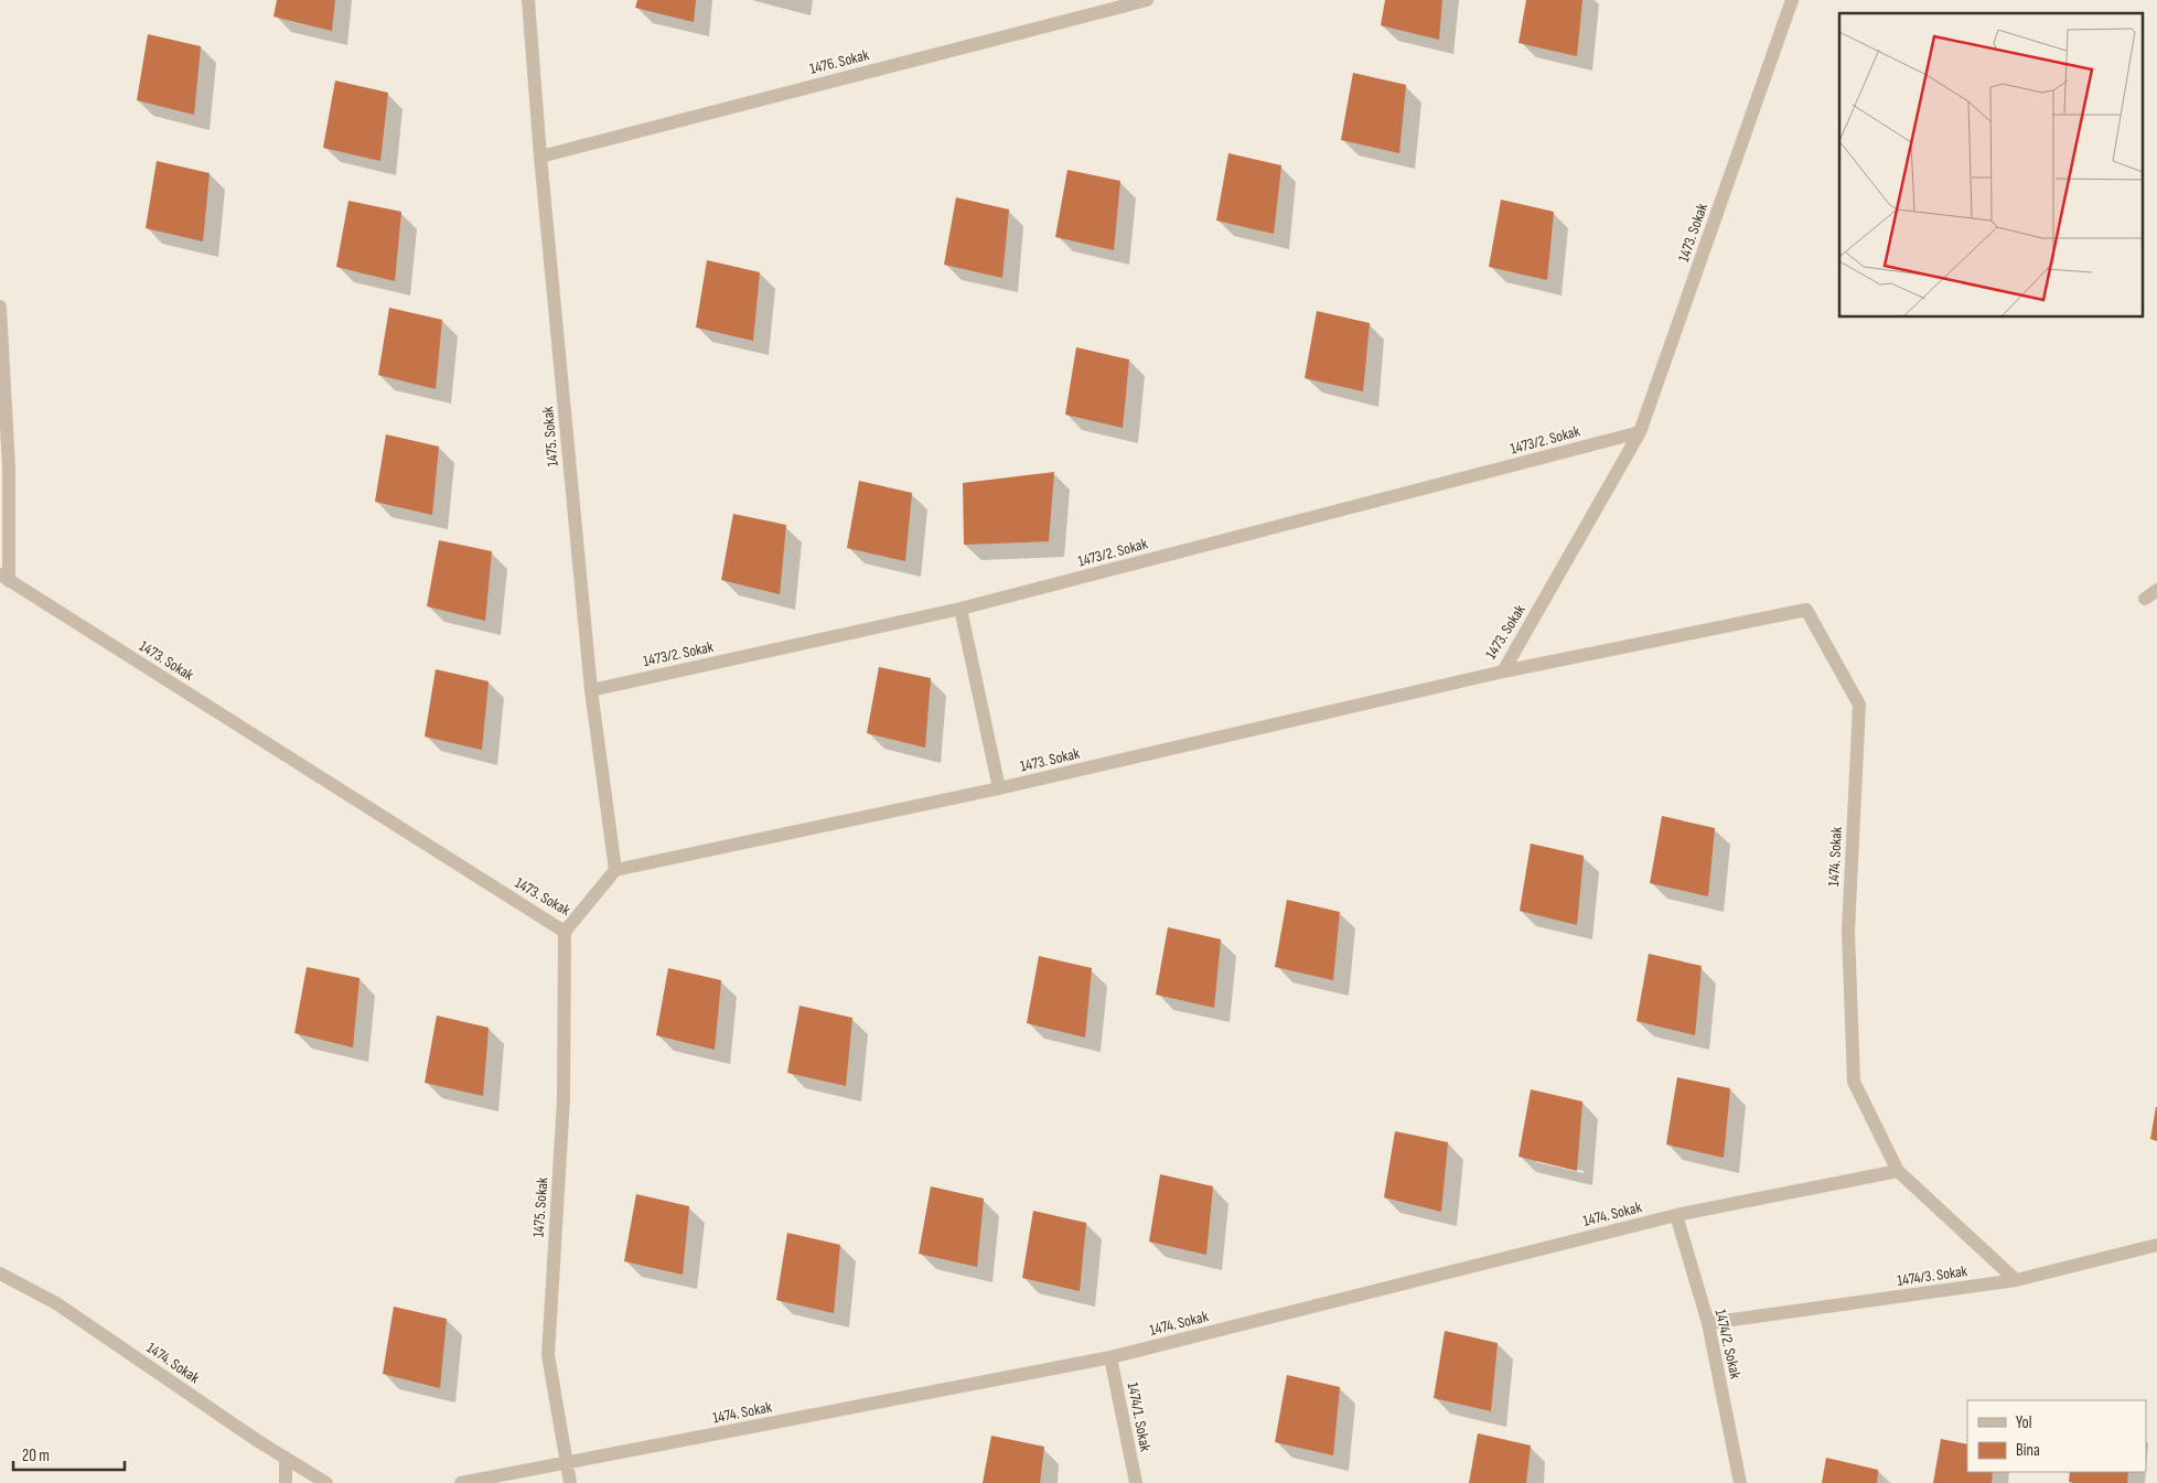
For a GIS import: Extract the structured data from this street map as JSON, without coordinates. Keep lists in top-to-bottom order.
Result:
{
  "streets": {
    "street": [
      "1476. Sokak",
      "1473. Sokak",
      "1475. Sokak",
      "1473/2. Sokak",
      "1474. Sokak",
      "1474/3. Sokak",
      "1474/2. Sokak",
      "1474/1. Sokak"
    ]
  },
  "crossings": [
    ["1476. Sokak", "1475. Sokak"],
    ["1473. Sokak", "1475. Sokak"],
    ["1473. Sokak", "1473/2. Sokak"],
    ["1473. Sokak", "1474. Sokak"],
    ["1475. Sokak", "1473/2. Sokak"],
    ["1475. Sokak", "1474. Sokak"],
    ["1474. Sokak", "1474/2. Sokak"],
    ["1474. Sokak", "1474/1. Sokak"],
    ["1474/3. Sokak", "1474/2. Sokak"]
  ],
  "legend": ["Yol", "Bina"],
  "scale_bar": "20 m"
}
